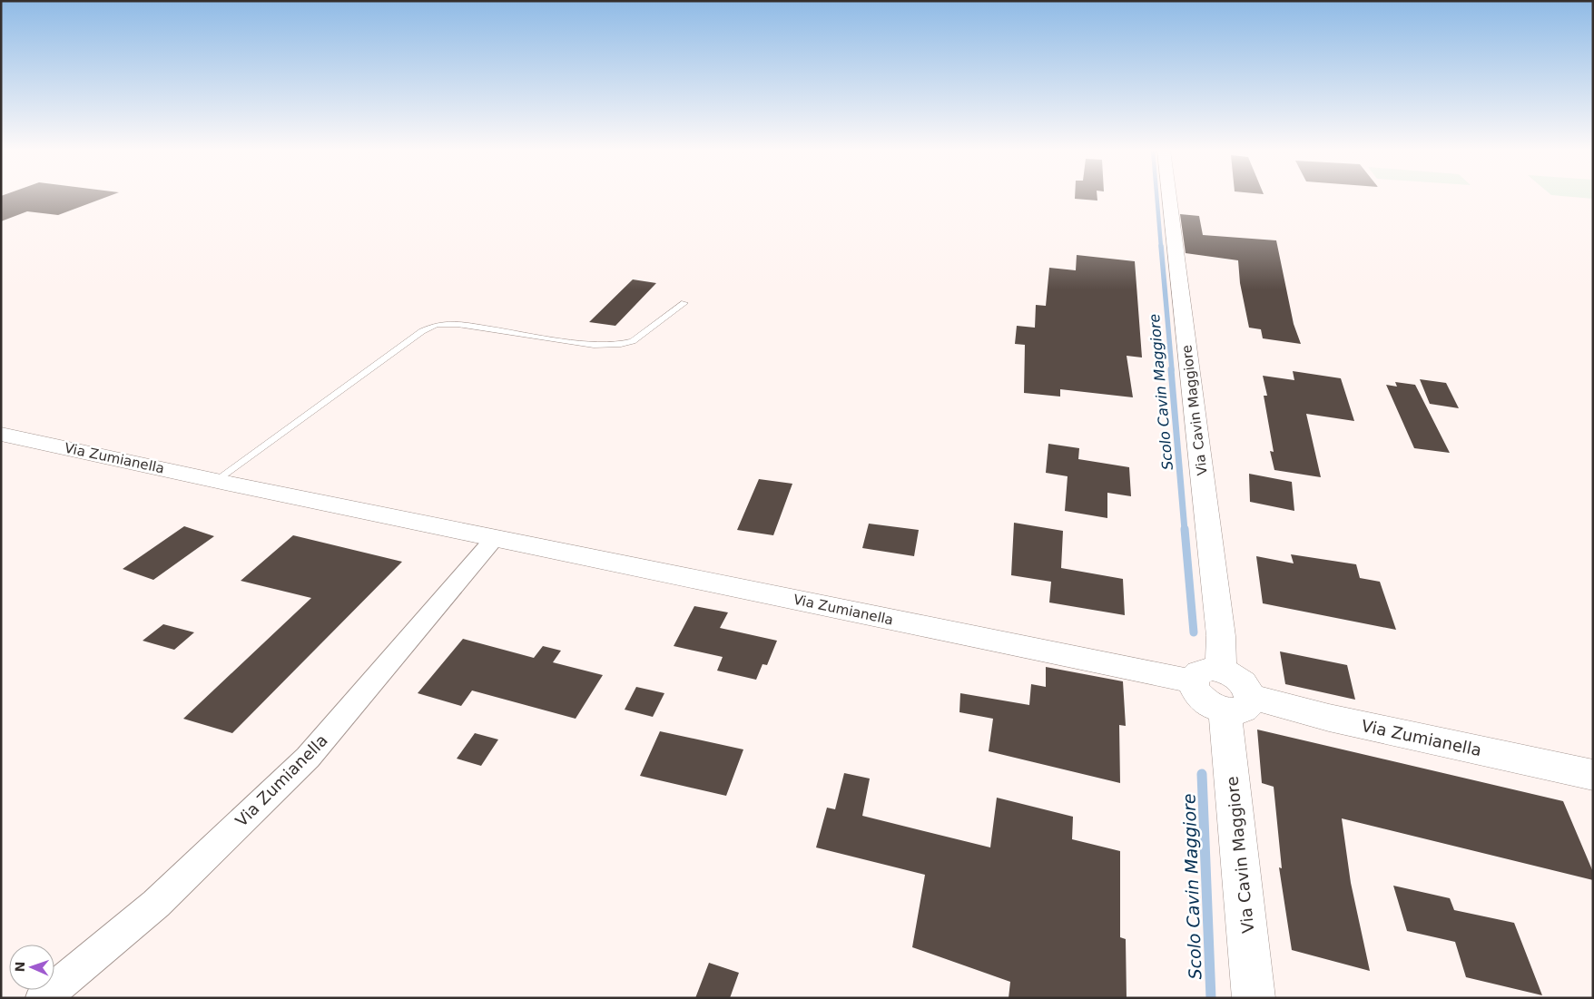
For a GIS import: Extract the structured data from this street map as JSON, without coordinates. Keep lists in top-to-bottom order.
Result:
{
  "streets": {
    "street": ["Via Cavin Maggiore", "Via Zumianella"]
  },
  "crossings": [
    ["Via Cavin Maggiore", "Via Zumianella"]
  ],
  "water": ["Scolo Cavin Maggiore"],
  "north": "left"
}
